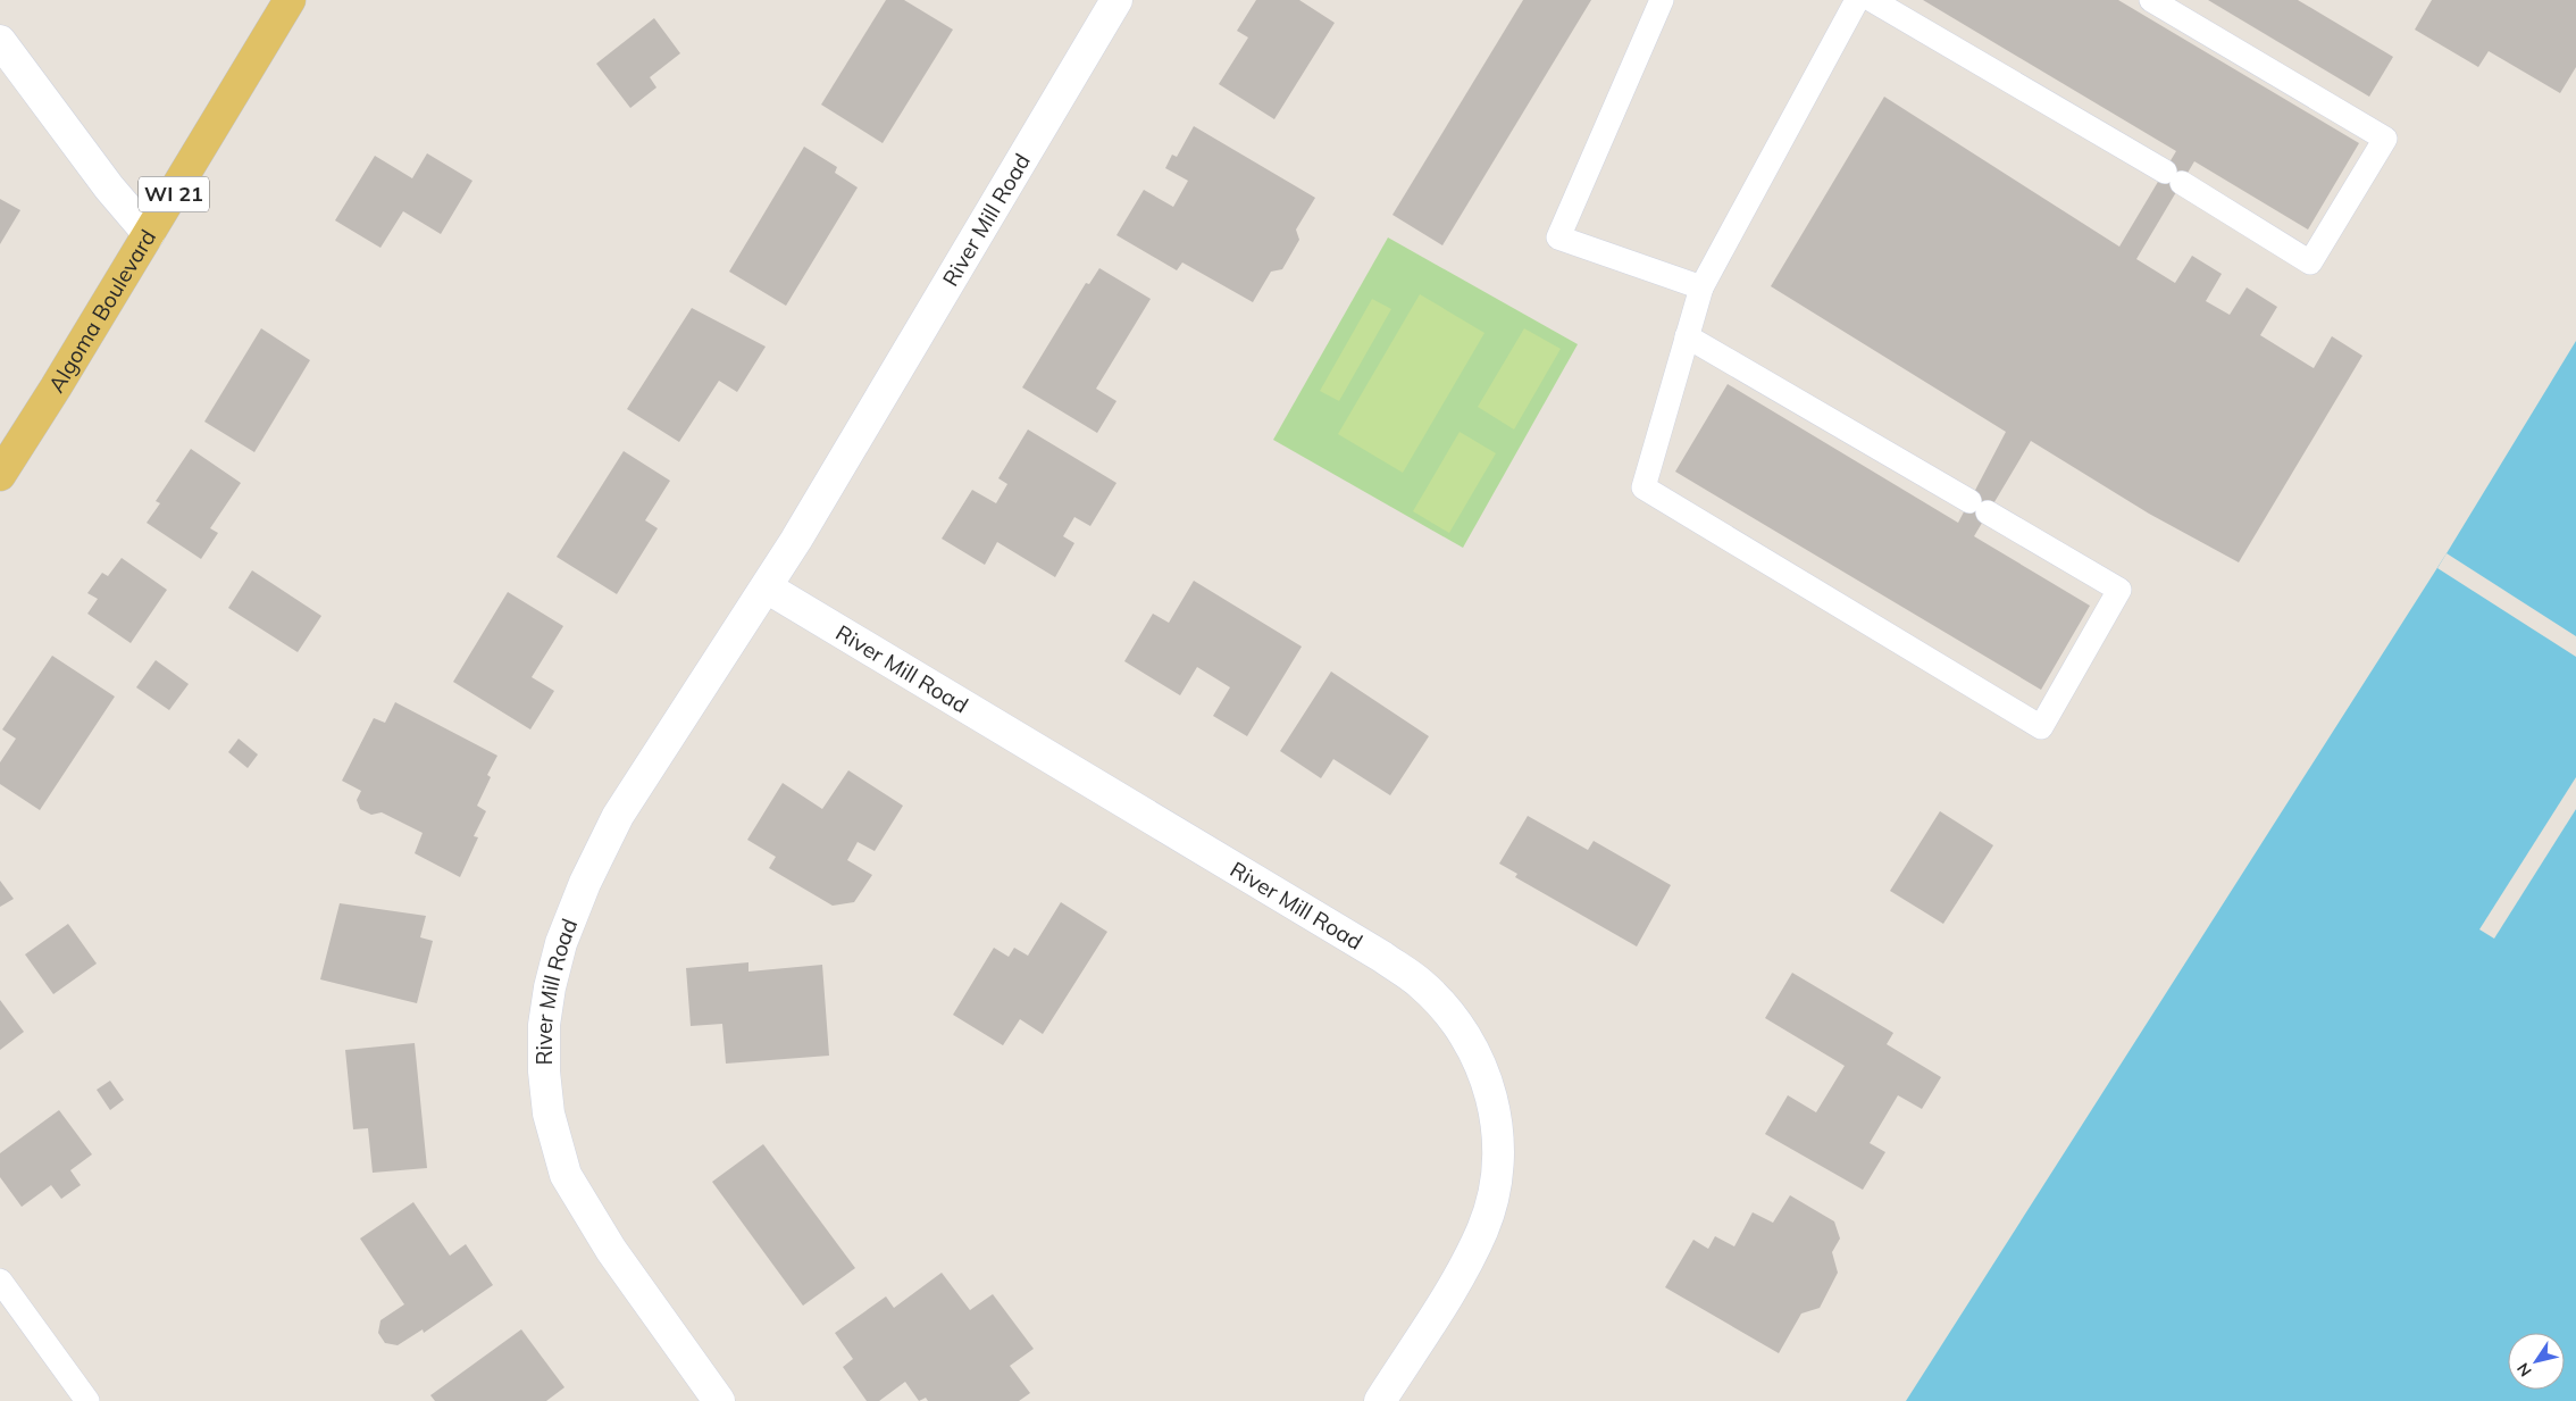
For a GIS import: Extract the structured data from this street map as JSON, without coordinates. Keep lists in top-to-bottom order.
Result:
{
  "streets": {
    "main road": ["WI 21", "Algoma Boulevard"],
    "street": ["River Mill Road"]
  },
  "north": "bottom left"
}
